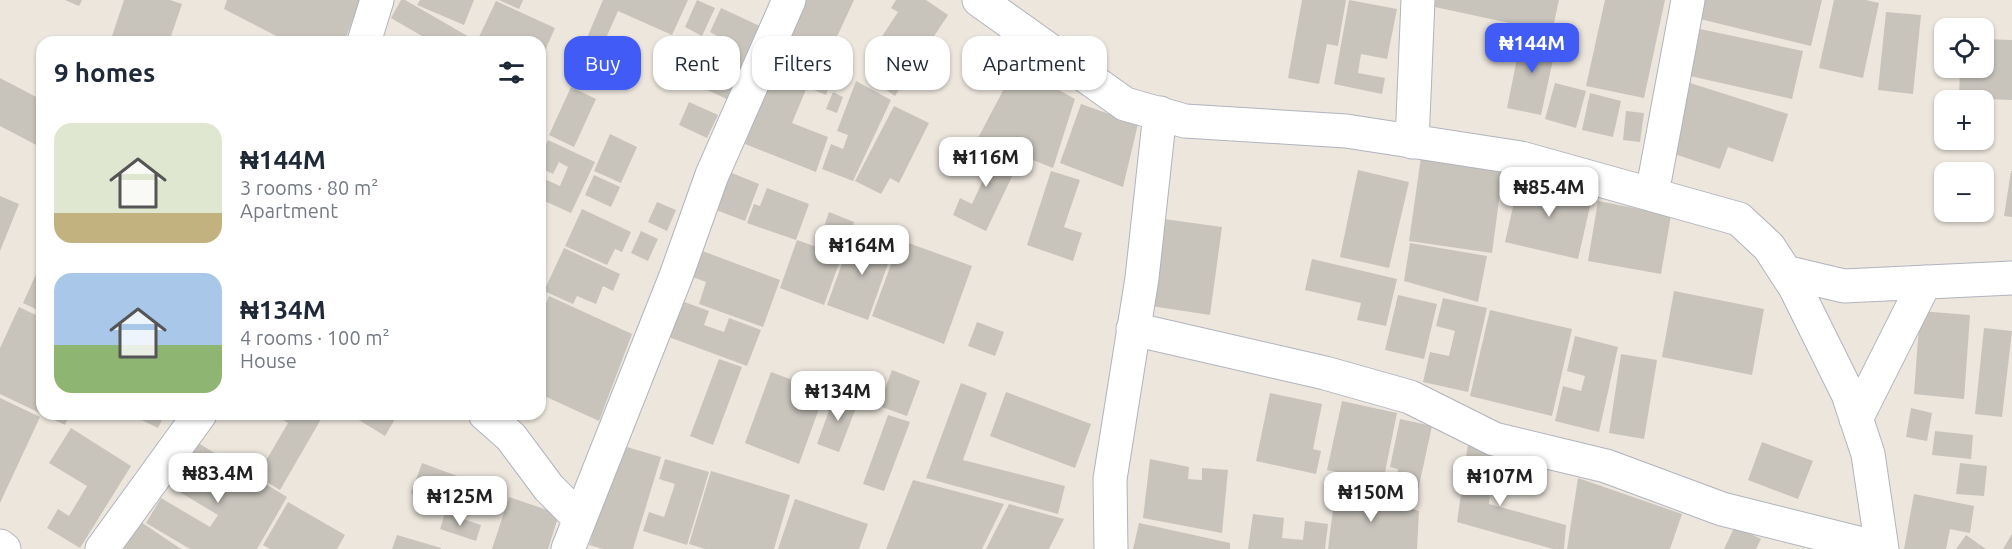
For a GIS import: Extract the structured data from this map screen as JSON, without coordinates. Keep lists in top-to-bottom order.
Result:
{
  "page": {
    "map_buttons": ["+", "−"],
    "price": [
      "₦144M",
      "₦116M",
      "₦85.4M",
      "₦164M",
      "₦134M",
      "₦83.4M",
      "₦107M",
      "₦150M",
      "₦125M"
    ],
    "chip": [
      "Buy",
      "Rent",
      "Filters",
      "New",
      "Apartment"
    ],
    "heading": "9 homes",
    "list": [
      {
        "name": "₦144M",
        "note": "3 rooms · 80 m² · Apartment"
      },
      {
        "name": "₦134M",
        "note": "4 rooms · 100 m² · House"
      }
    ]
  }
}
